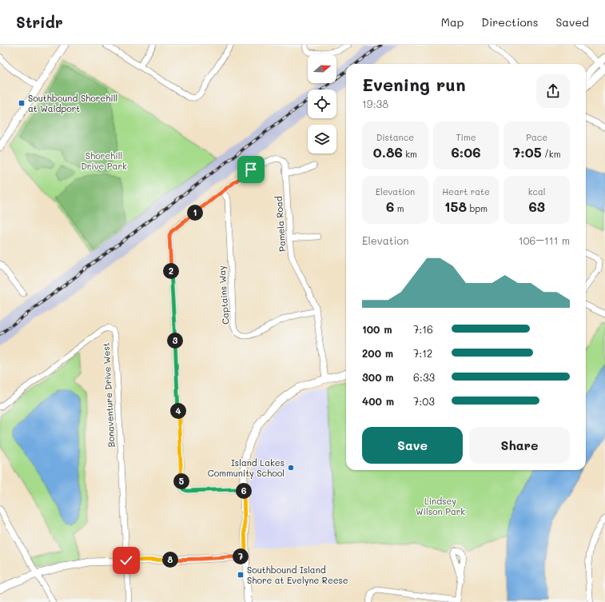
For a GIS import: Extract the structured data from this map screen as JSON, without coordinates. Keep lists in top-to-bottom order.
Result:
{
  "streets": {
    "street": ["Pamela Road", "Captains Way", "Bonaventure Drive West"]
  },
  "crossings": [
    ["Pamela Road", "Captains Way"]
  ],
  "parks": ["Shorehill Drive Park", "Lindsey Wilson Park"],
  "places": {
    "transit": ["Southbound Shorehill at Waldport", "Southbound Island Shore at Evelyne Reese"],
    "other": ["Island Lakes Community School"]
  },
  "north": "right",
  "page": {
    "header": "Stridr",
    "nav": ["Map", "Directions", "Saved"],
    "heading": ["Evening run", "19:38"],
    "stats": [
      ["Distance", "0.86 km"],
      ["Time", "6:06"],
      ["Pace", "7:05 /km"],
      ["Elevation", "6 m"],
      ["Heart rate", "158 bpm"],
      ["kcal", "63"]
    ],
    "pins": [
      "1",
      "2",
      "3",
      "4",
      "5",
      "6",
      "7",
      "8"
    ],
    "chart": ["Elevation", "106–111 m"],
    "list": [
      {
        "name": "100 m",
        "note": "7:16"
      },
      {
        "name": "200 m",
        "note": "7:12"
      },
      {
        "name": "300 m",
        "note": "6:33"
      },
      {
        "name": "400 m",
        "note": "7:03"
      }
    ],
    "buttons": ["Save", "Share"]
  }
}
